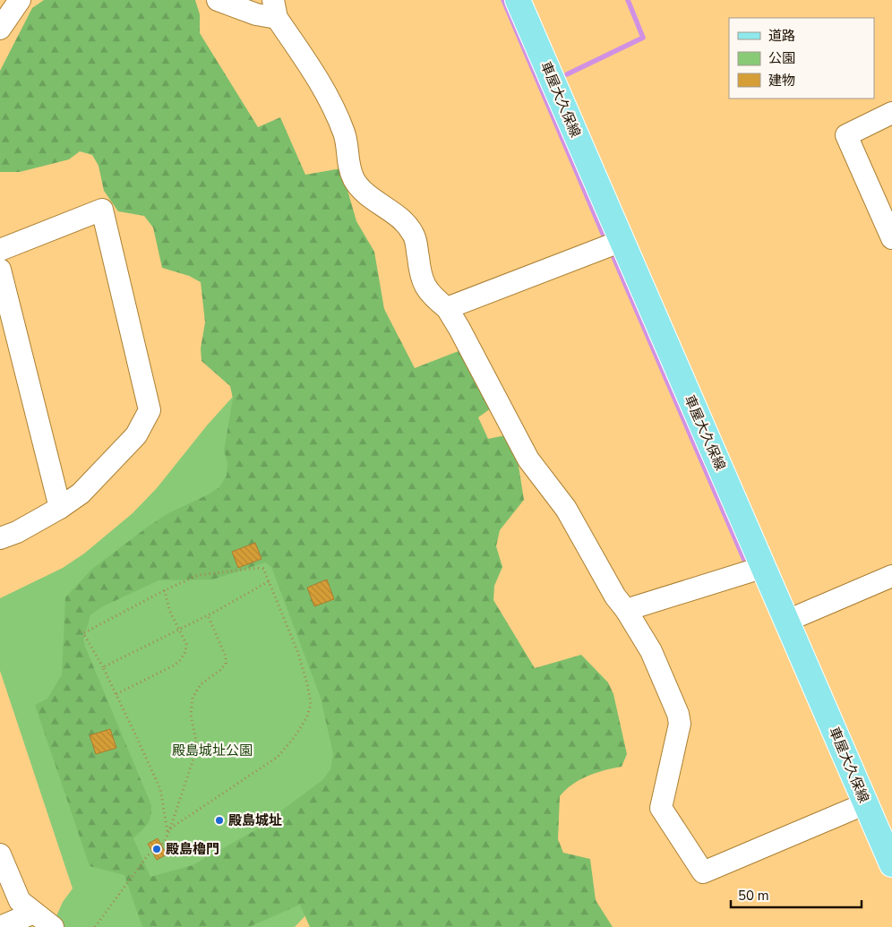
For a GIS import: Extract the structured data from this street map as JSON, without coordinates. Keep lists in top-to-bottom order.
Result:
{
  "streets": {
    "main road": ["車屋大久保線"]
  },
  "parks": ["殿島城址公園"],
  "places": ["殿島城址", "殿島櫓門"],
  "legend": ["道路", "公園", "建物"],
  "scale_bar": "50 m"
}
